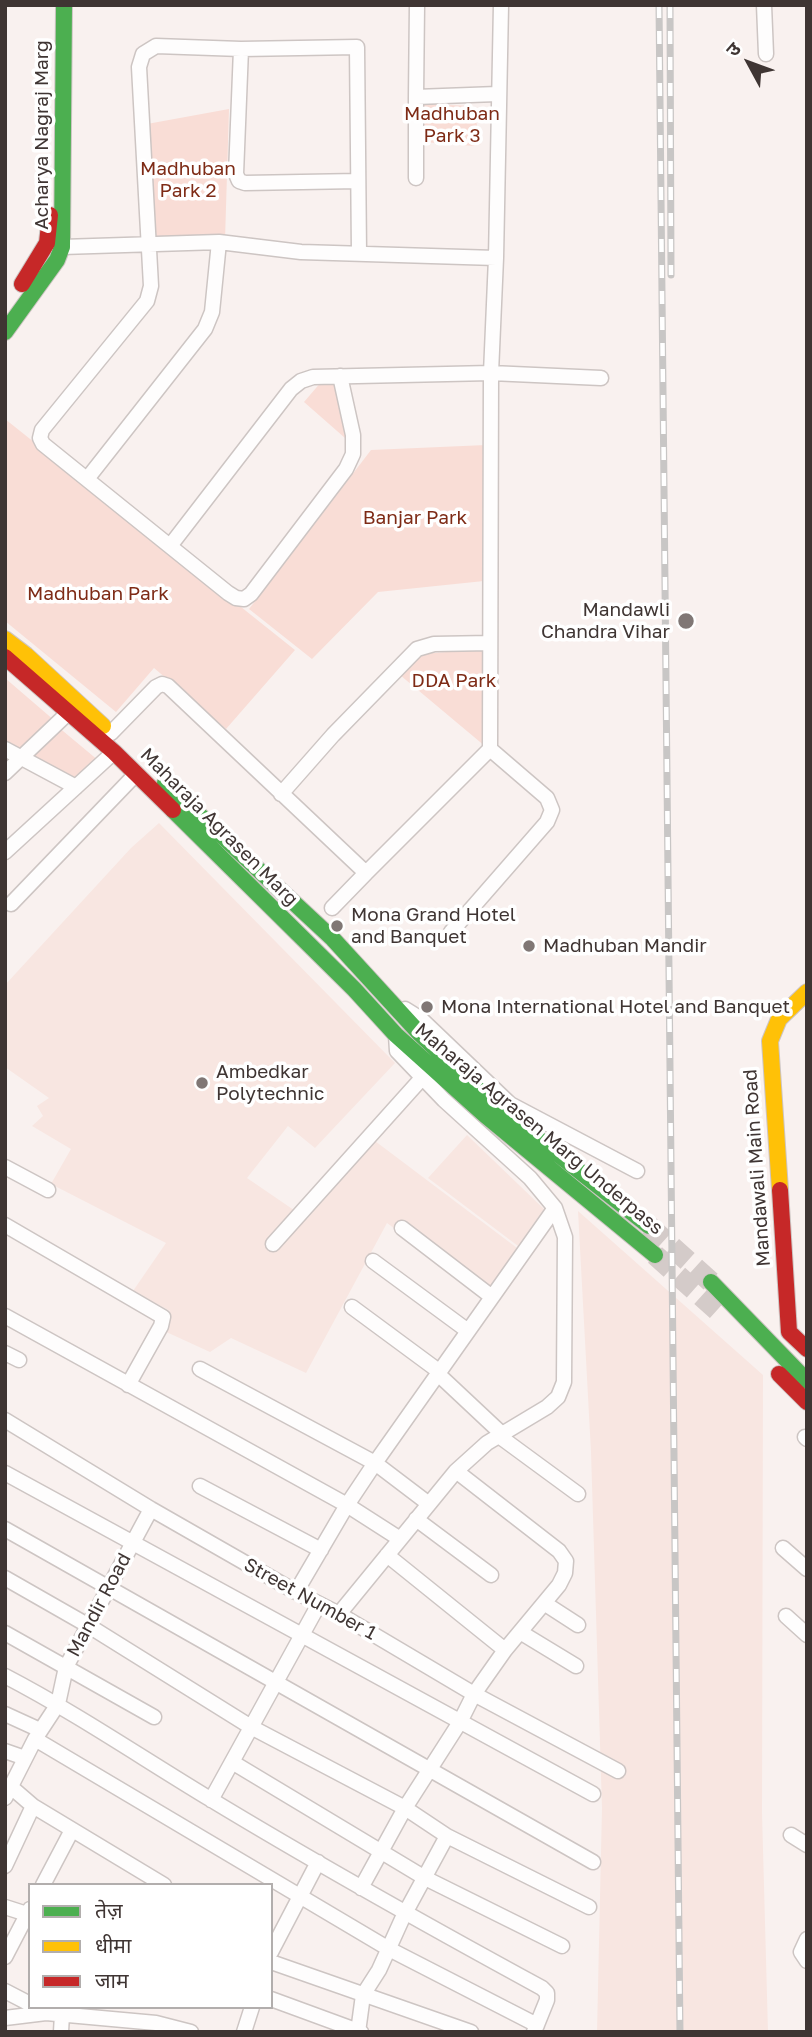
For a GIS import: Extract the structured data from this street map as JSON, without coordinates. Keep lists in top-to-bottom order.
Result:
{
  "streets": {
    "main road": [
      "Acharya Nagraj Marg",
      "Maharaja Agrasen Marg",
      "Maharaja Agrasen Marg Underpass",
      "Mandawali Main Road"
    ],
    "street": ["Street Number 1", "Mandir Road"]
  },
  "crossings": [
    ["Maharaja Agrasen Marg", "Maharaja Agrasen Marg Underpass"],
    ["Street Number 1", "Mandir Road"]
  ],
  "parks": [
    "Madhuban Park 3",
    "Madhuban Park 2",
    "Banjar Park",
    "Madhuban Park",
    "DDA Park"
  ],
  "places": [
    "Mandawli Chandra Vihar",
    "Mona Grand Hotel and Banquet",
    "Madhuban Mandir",
    "Mona International Hotel and Banquet",
    "Ambedkar Polytechnic"
  ],
  "legend": ["तेज़", "धीमा", "जाम"],
  "north": "top left"
}
